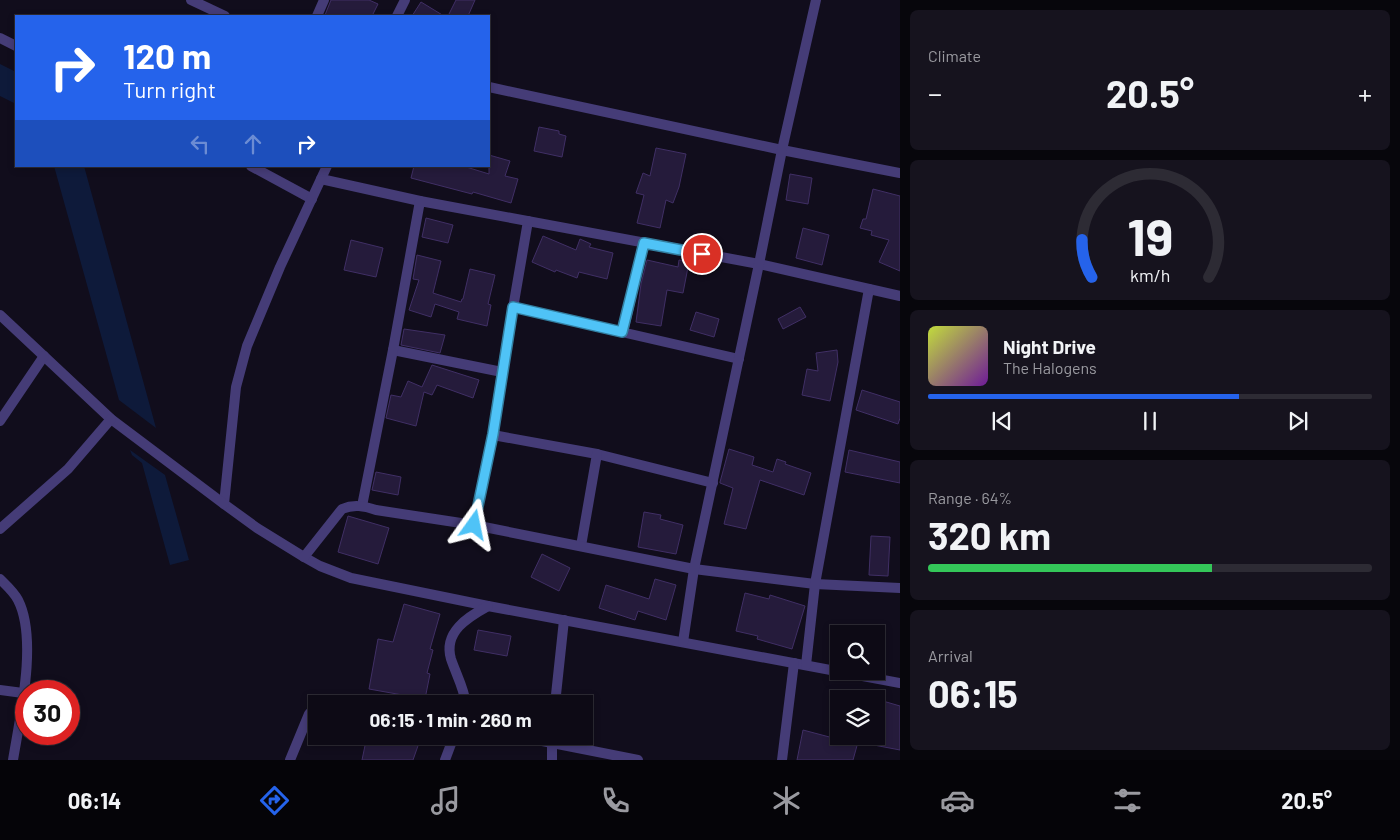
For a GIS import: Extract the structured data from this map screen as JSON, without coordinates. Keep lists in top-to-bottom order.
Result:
{
  "page": {
    "tile": [
      "Climate",
      ["Range · 64%", "320 km"],
      ["Arrival", "06:15"]
    ],
    "turn": ["120 m", "Turn right"],
    "heat": ["−", "20.5°", "+"],
    "song": ["Night Drive", "The Halogens"],
    "limit": "30",
    "trip": "06:15 · 1 min · 260 m",
    "tabs": ["06:14", "20.5°"],
    "gauge": ["19", "km/h"]
  }
}
